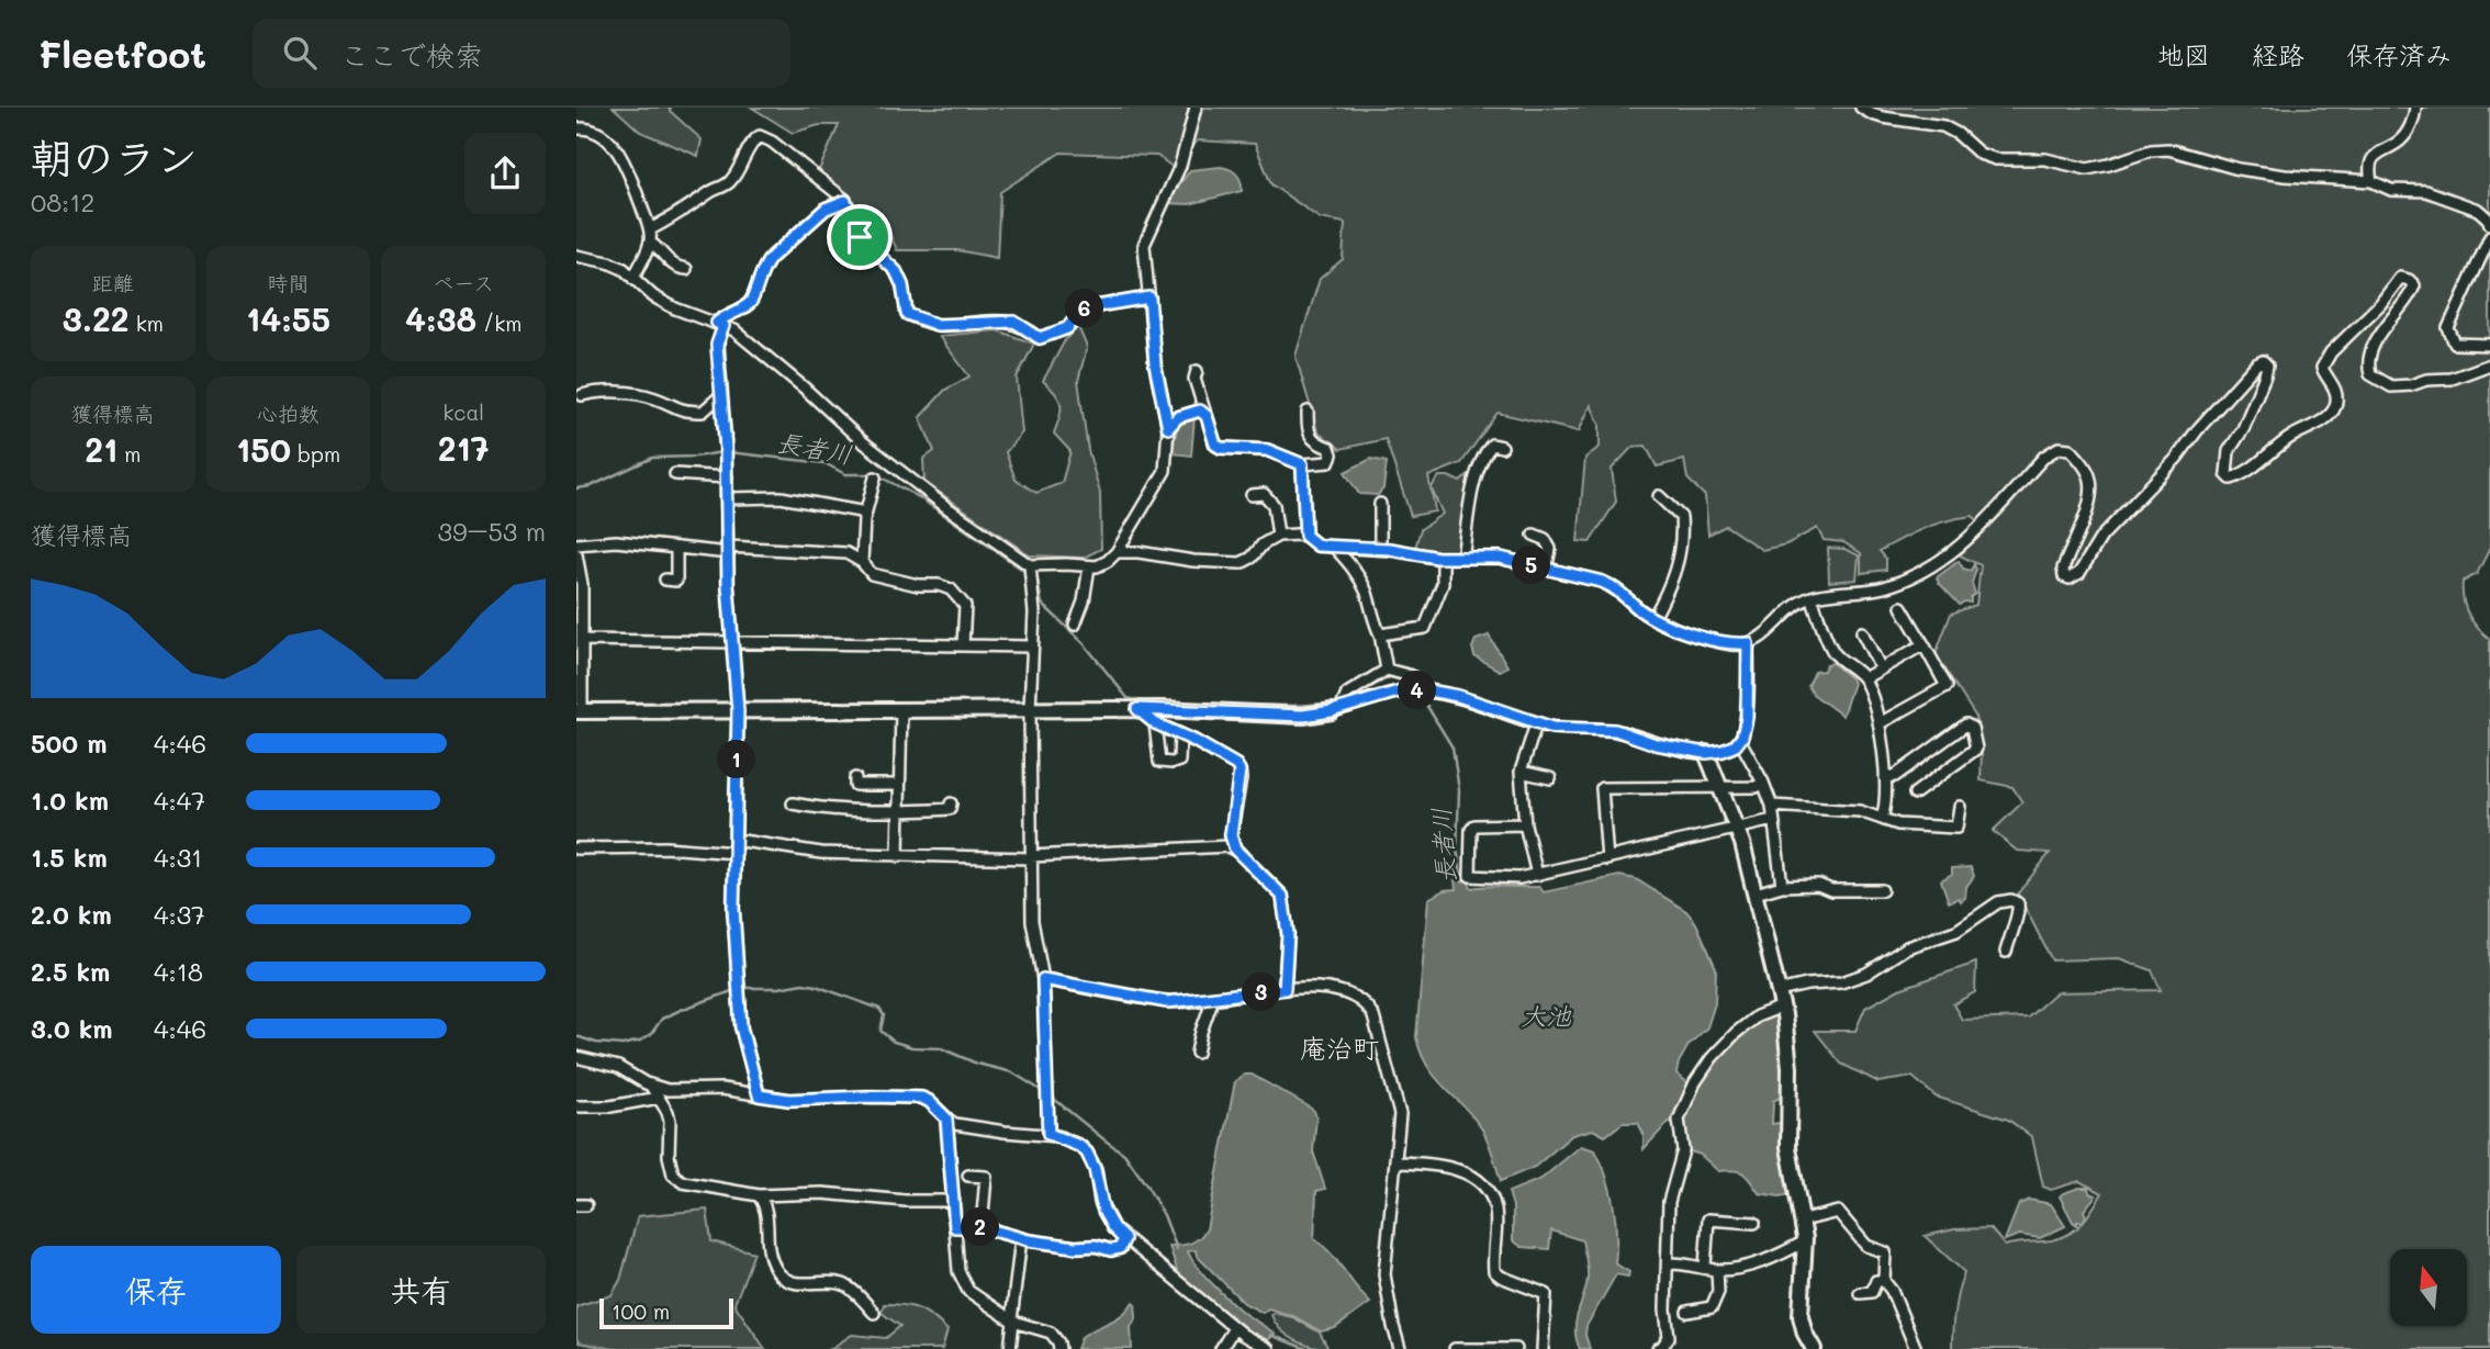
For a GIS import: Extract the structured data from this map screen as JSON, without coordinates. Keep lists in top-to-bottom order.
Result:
{
  "districts": ["庵治町"],
  "water": ["長者川", "大池"],
  "scale_bar": "100 m",
  "north": "top",
  "page": {
    "header": "Fleetfoot",
    "search": "ここで検索",
    "nav": ["地図", "経路", "保存済み"],
    "heading": ["朝のラン", "08:12"],
    "stats": [
      ["距離", "3.22 km"],
      ["時間", "14:55"],
      ["ペース", "4:38 /km"],
      ["獲得標高", "21 m"],
      ["心拍数", "150 bpm"],
      ["kcal", "217"]
    ],
    "pins": [
      "6",
      "5",
      "4",
      "1",
      "3",
      "2"
    ],
    "chart": ["獲得標高", "39–53 m"],
    "list": [
      {
        "name": "500 m",
        "note": "4:46"
      },
      {
        "name": "1.0 km",
        "note": "4:47"
      },
      {
        "name": "1.5 km",
        "note": "4:31"
      },
      {
        "name": "2.0 km",
        "note": "4:37"
      },
      {
        "name": "2.5 km",
        "note": "4:18"
      },
      {
        "name": "3.0 km",
        "note": "4:46"
      }
    ],
    "buttons": ["保存", "共有"],
    "scale": "100 m"
  }
}
